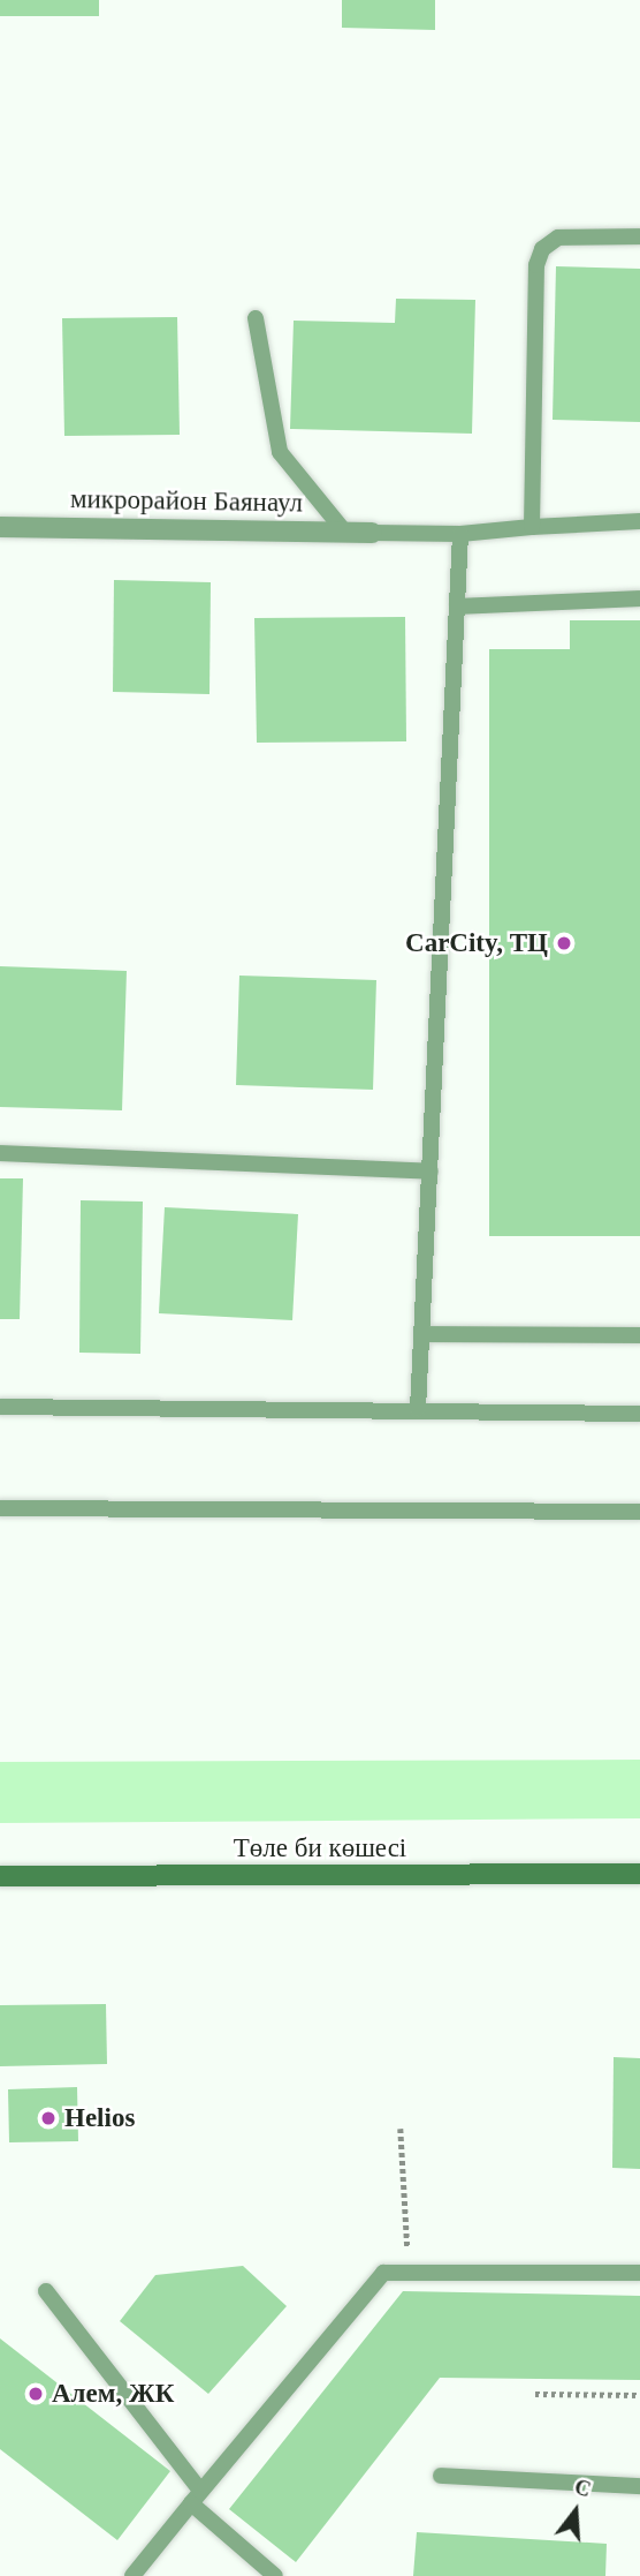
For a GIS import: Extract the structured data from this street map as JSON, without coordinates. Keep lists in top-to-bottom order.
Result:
{
  "streets": {
    "street": ["микрорайон Баянаул", "Төле би көшесі"]
  },
  "places": ["CarCity, ТЦ", "Helios", "Алем, ЖК"],
  "north": "top"
}
